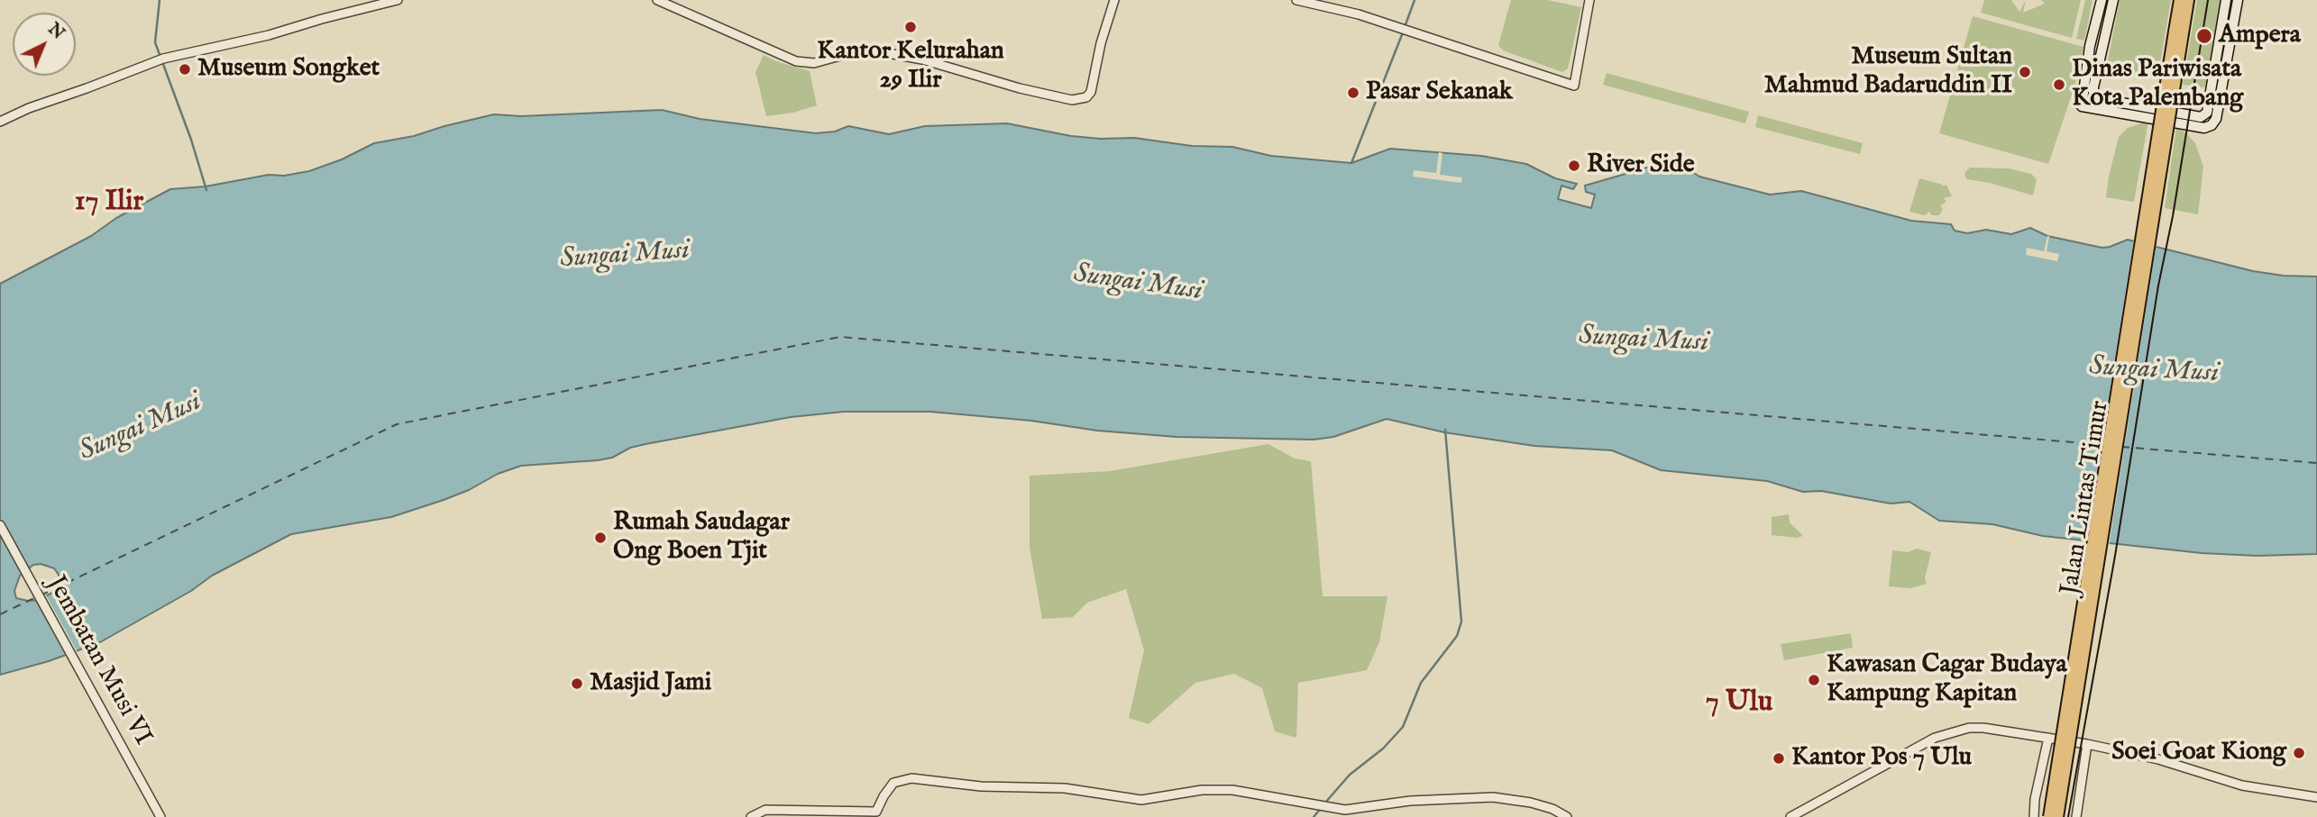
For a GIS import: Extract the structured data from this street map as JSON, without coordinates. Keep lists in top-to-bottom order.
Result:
{
  "streets": {
    "highway": ["Jalan Lintas Timur"],
    "street": ["Jembatan Musi VI"]
  },
  "districts": ["17 Ilir", "7 Ulu"],
  "water": ["Sungai Musi"],
  "places": [
    "Kantor Kelurahan 29 Ilir",
    "Ampera",
    "Museum Songket",
    "Museum Sultan Mahmud Badaruddin II",
    "Dinas Pariwisata Kota Palembang",
    "Pasar Sekanak",
    "River Side",
    "Rumah Saudagar Ong Boen Tjit",
    "Kawasan Cagar Budaya Kampung Kapitan",
    "Masjid Jami",
    "Soei Goat Kiong",
    "Kantor Pos 7 Ulu"
  ],
  "north": "top right"
}
